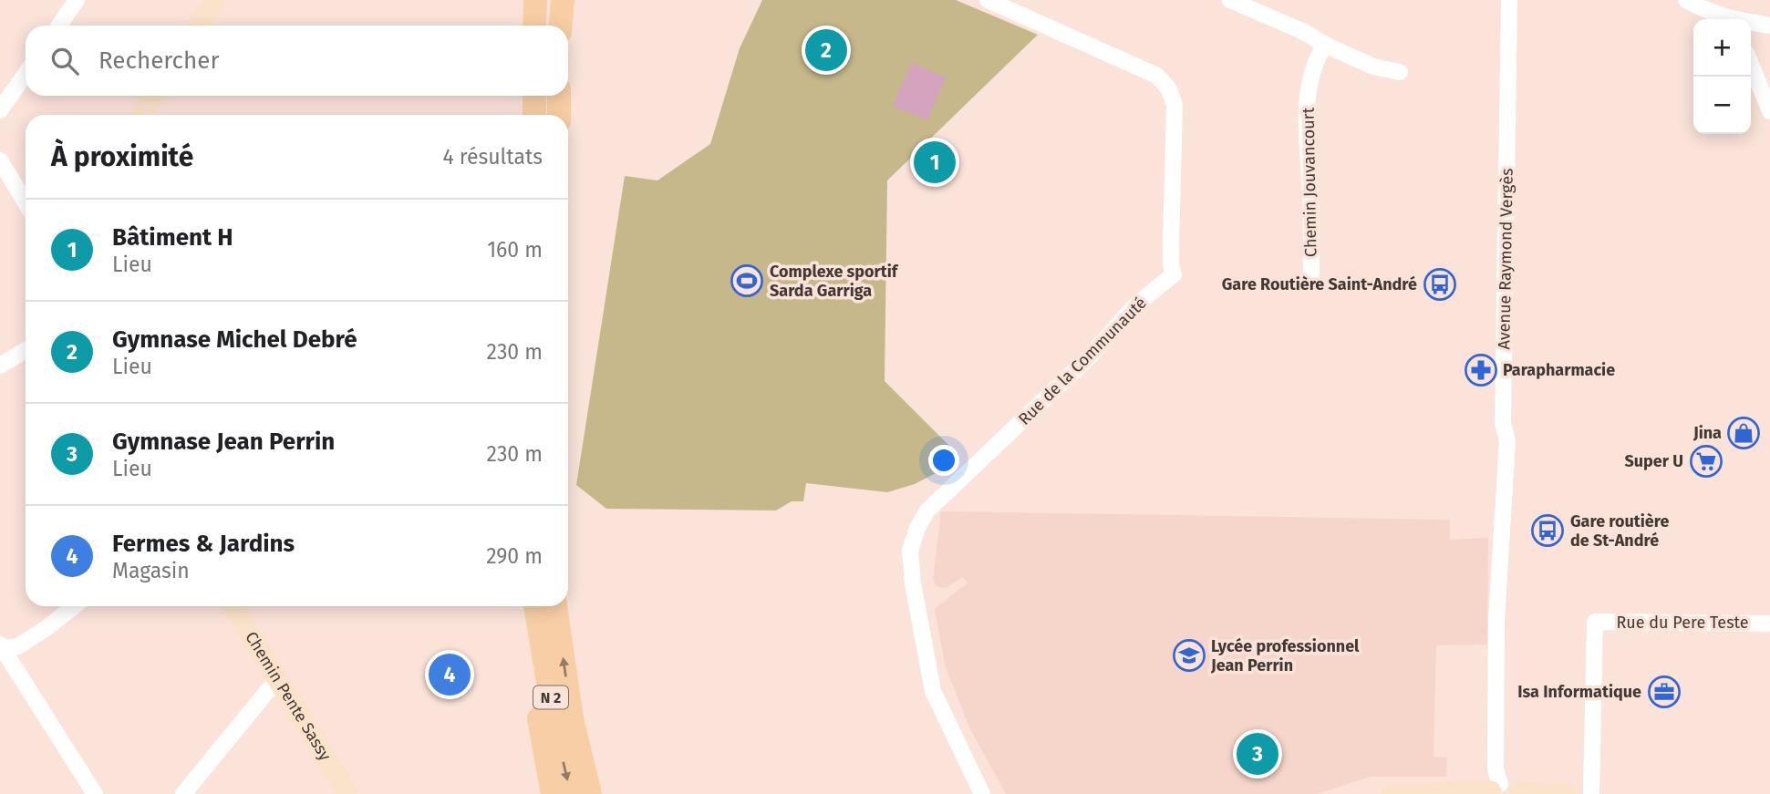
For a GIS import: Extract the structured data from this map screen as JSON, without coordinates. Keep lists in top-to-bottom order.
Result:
{
  "streets": {
    "highway": ["N 2"],
    "main road": ["Chemin Pente Sassy"],
    "street": [
      "Chemin Jouvancourt",
      "Avenue Raymond Vergès",
      "Rue de la Communauté",
      "Rue du Pere Teste"
    ]
  },
  "places": {
    "sports": ["Complexe sportif Sarda Garriga"],
    "bus stop": ["Gare Routière Saint-André", "Gare routière de St-André"],
    "pharmacy": ["Parapharmacie"],
    "shop": ["Jina"],
    "supermarket": ["Super U"],
    "school or university": ["Lycée professionnel Jean Perrin"],
    "office": ["Isa Informatique"]
  },
  "page": {
    "map_buttons": ["+", "−"],
    "pins": [
      "2",
      "1",
      "4",
      "3"
    ],
    "search": "Rechercher",
    "heading": ["À proximité", "4 résultats"],
    "list": [
      {
        "mark": "1",
        "name": "Bâtiment H",
        "note": "Lieu",
        "value": "160 m"
      },
      {
        "mark": "2",
        "name": "Gymnase Michel Debré",
        "note": "Lieu",
        "value": "230 m"
      },
      {
        "mark": "3",
        "name": "Gymnase Jean Perrin",
        "note": "Lieu",
        "value": "230 m"
      },
      {
        "mark": "4",
        "name": "Fermes & Jardins",
        "note": "Magasin",
        "value": "290 m"
      }
    ]
  }
}
